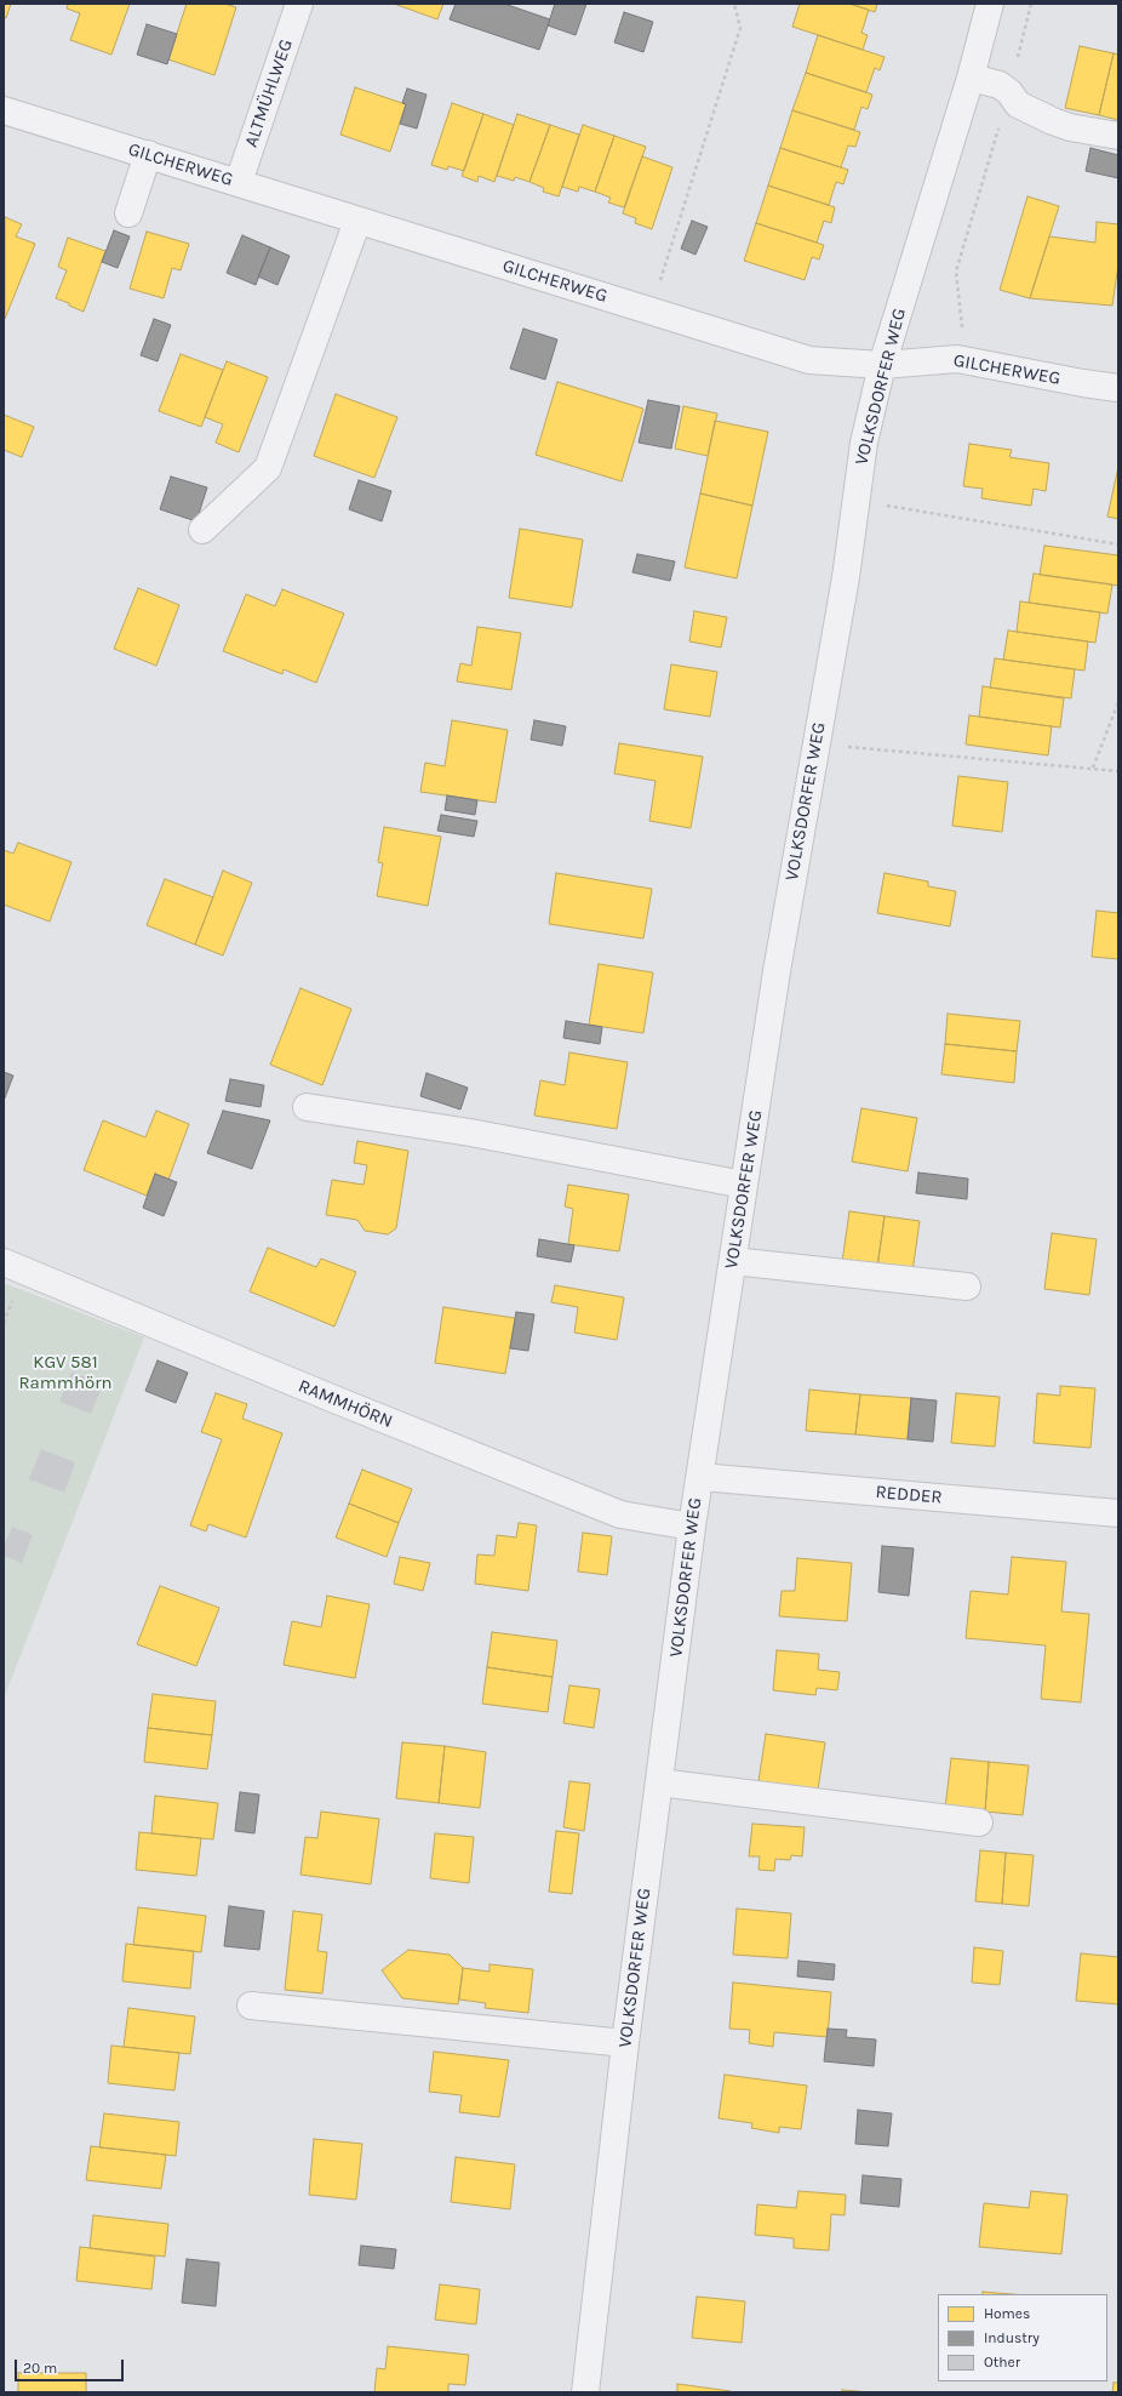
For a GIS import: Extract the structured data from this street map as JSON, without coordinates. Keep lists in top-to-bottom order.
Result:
{
  "streets": {
    "street": [
      "ALTMÜHLWEG",
      "GILCHERWEG",
      "VOLKSDORFER WEG",
      "RAMMHÖRN",
      "REDDER"
    ]
  },
  "crossings": [
    ["ALTMÜHLWEG", "GILCHERWEG"],
    ["GILCHERWEG", "VOLKSDORFER WEG"],
    ["VOLKSDORFER WEG", "RAMMHÖRN"],
    ["VOLKSDORFER WEG", "REDDER"]
  ],
  "parks": ["KGV 581 Rammhörn"],
  "legend": ["Homes", "Industry", "Other"],
  "scale_bar": "20 m"
}
